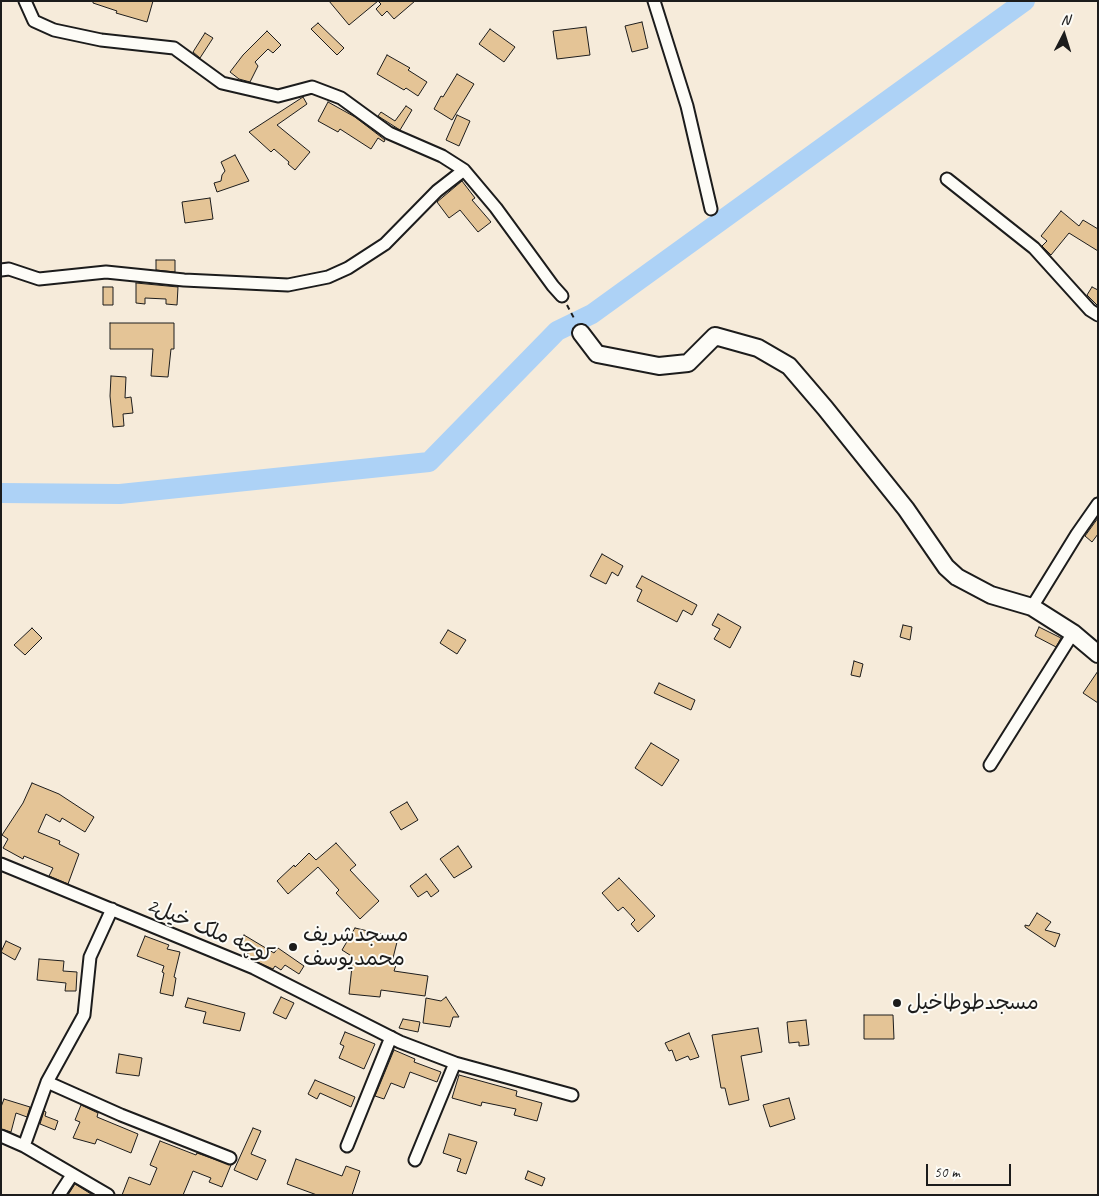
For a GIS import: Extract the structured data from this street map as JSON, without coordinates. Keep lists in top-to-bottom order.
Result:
{
  "streets": {
    "street": ["کوچه ملک خیل2"]
  },
  "places": ["مسجدشریف محمدیوسف", "مسجدطوطاخیل"],
  "scale_bar": "50 m",
  "north": "top"
}
